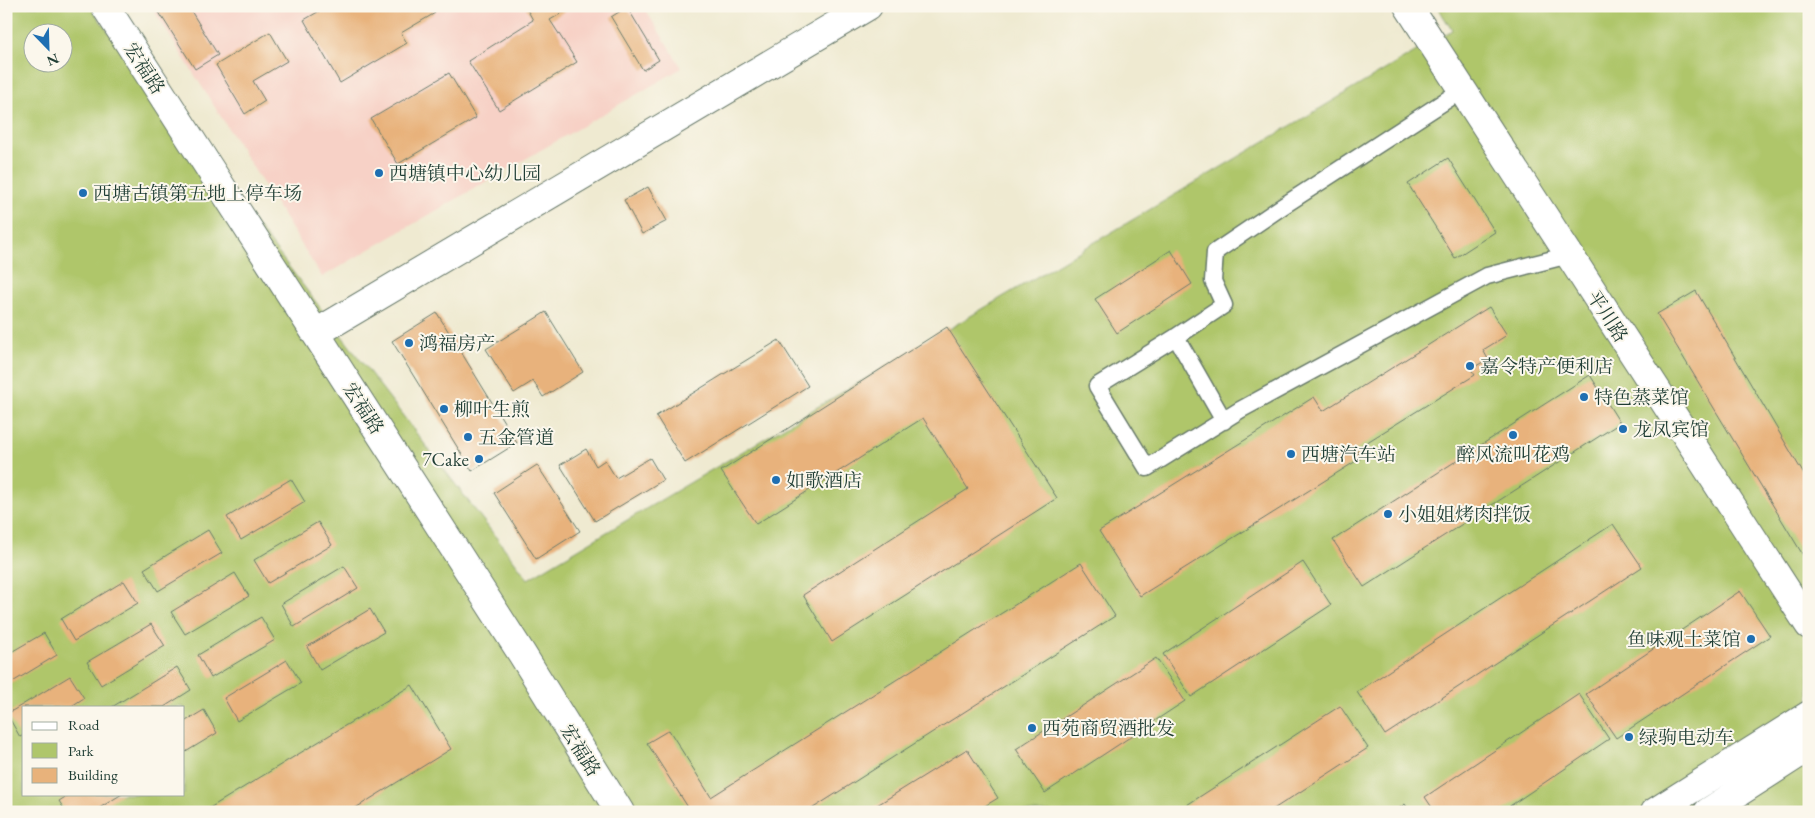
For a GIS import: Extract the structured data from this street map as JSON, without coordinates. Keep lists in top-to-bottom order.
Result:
{
  "streets": {
    "street": ["宏福路", "平川路"]
  },
  "places": [
    "西塘镇中心幼儿园",
    "西塘古镇第五地上停车场",
    "鸿福房产",
    "嘉令特产便利店",
    "特色蒸菜馆",
    "柳叶生煎",
    "龙凤宾馆",
    "醉风流叫花鸡",
    "五金管道",
    "西塘汽车站",
    "7Cake",
    "如歌酒店",
    "小姐姐烤肉拌饭",
    "鱼味观土菜馆",
    "西苑商贸酒批发",
    "绿驹电动车"
  ],
  "legend": ["Road", "Park", "Building"],
  "north": "bottom right"
}
